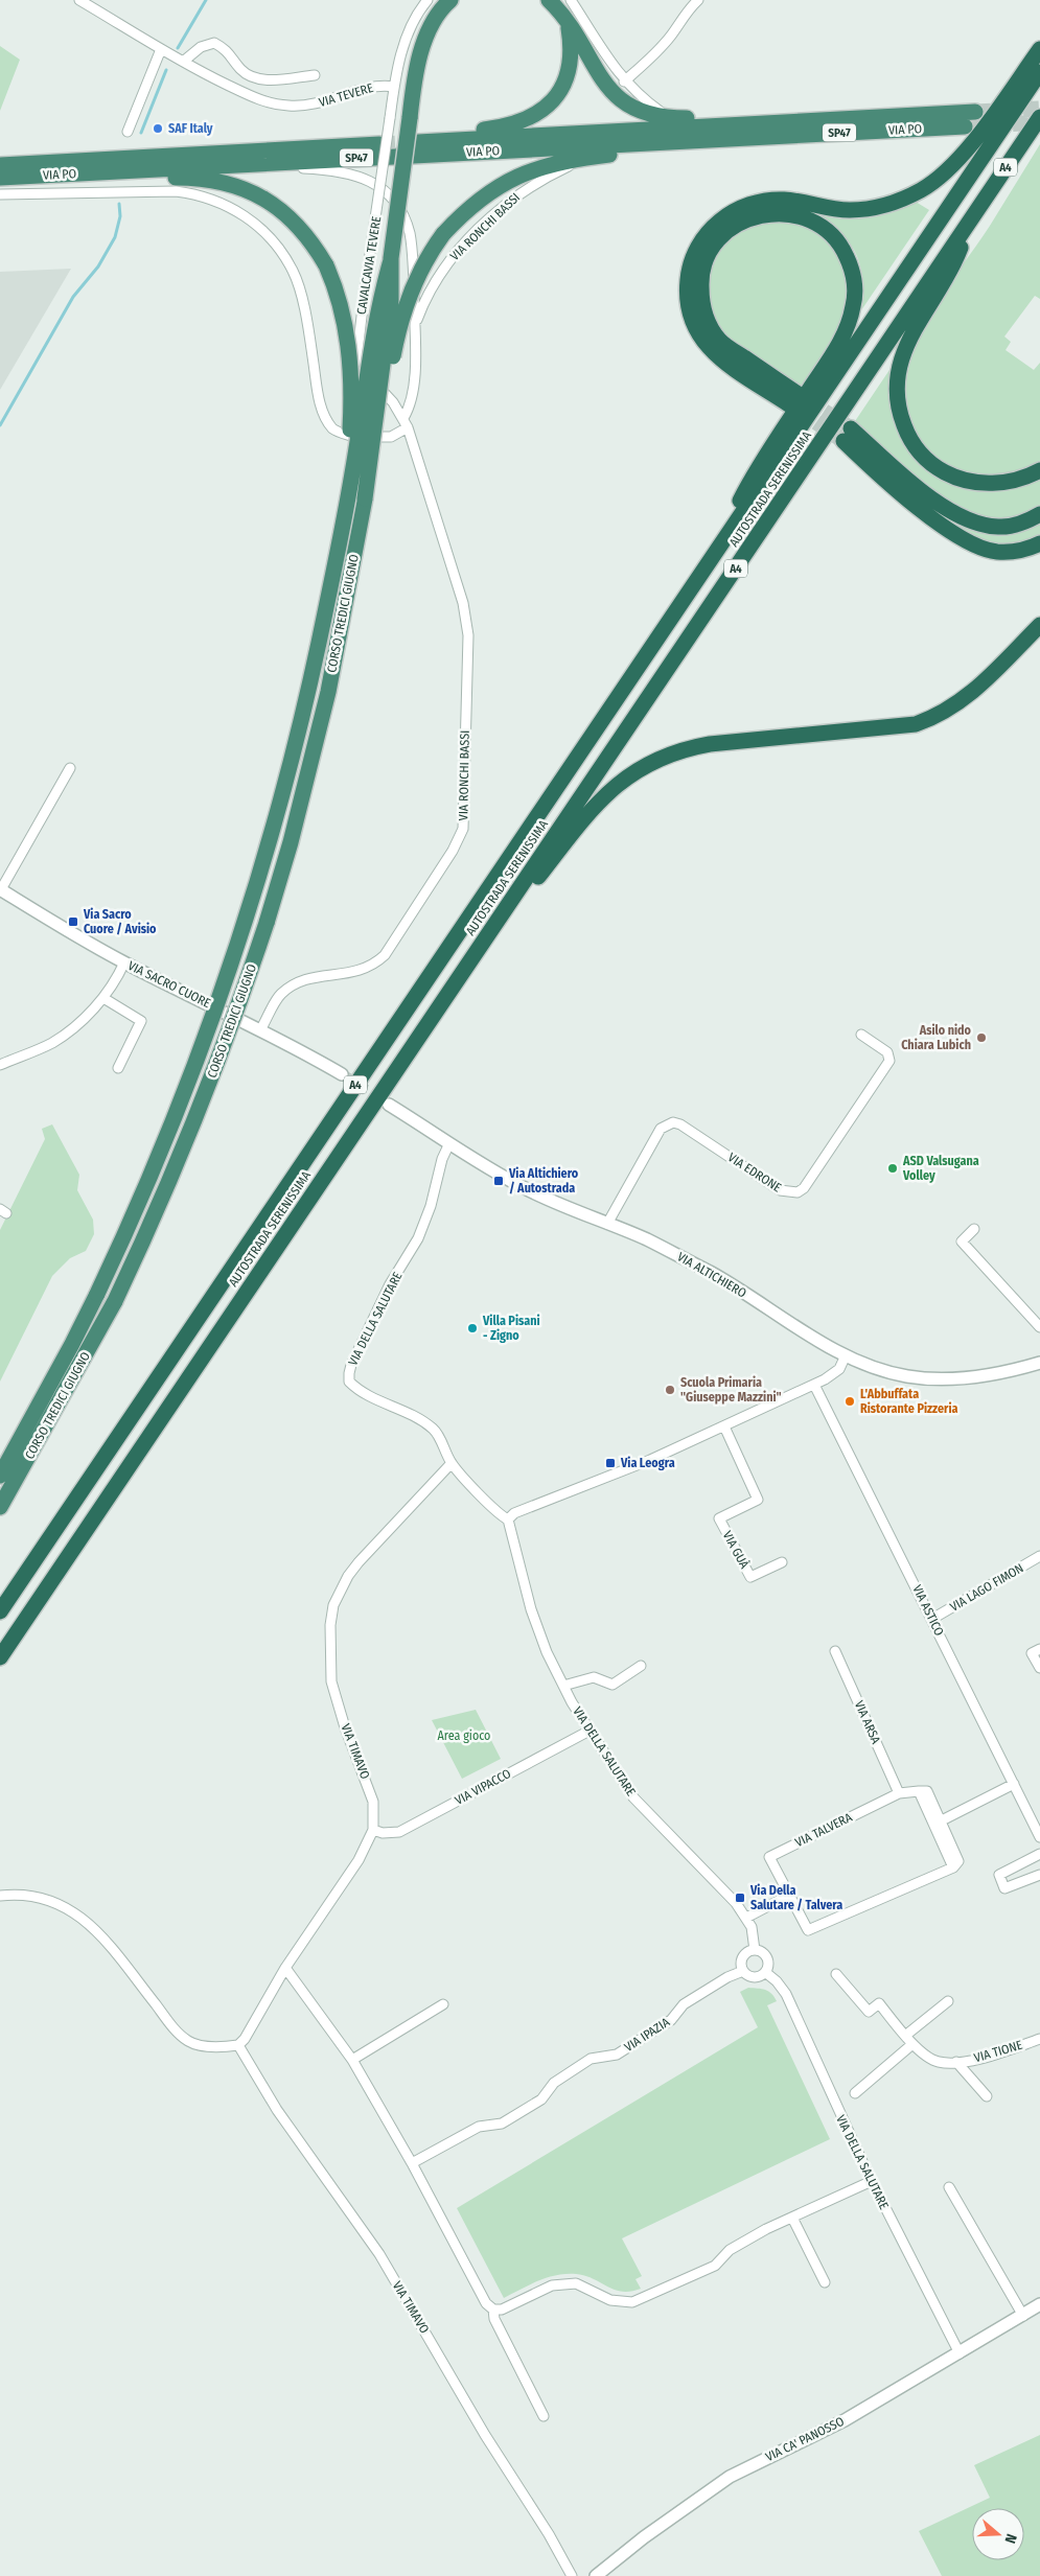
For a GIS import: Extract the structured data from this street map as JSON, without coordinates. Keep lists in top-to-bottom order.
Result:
{
  "streets": {
    "highway": [
      "VIA PO",
      "SP47",
      "A4",
      "AUTOSTRADA SERENISSIMA",
      "CORSO TREDICI GIUGNO"
    ],
    "street": [
      "VIA TEVERE",
      "VIA RONCHI BASSI",
      "CAVALCAVIA TEVERE",
      "VIA SACRO CUORE",
      "VIA EDRONE",
      "VIA ALTICHIERO",
      "VIA DELLA SALUTARE",
      "VIA GUÀ",
      "VIA LAGO FIMON",
      "VIA ASTICO",
      "VIA ARSA",
      "VIA TIMAVO",
      "VIA VIPACCO",
      "VIA TALVERA",
      "VIA IPAZIA",
      "VIA TIONE",
      "VIA CA' PANOSSO"
    ]
  },
  "crossings": [
    ["VIA TEVERE", "CAVALCAVIA TEVERE"],
    ["VIA PO", "VIA RONCHI BASSI"],
    ["VIA PO", "CAVALCAVIA TEVERE"],
    ["VIA RONCHI BASSI", "CAVALCAVIA TEVERE"],
    ["VIA RONCHI BASSI", "VIA SACRO CUORE"],
    ["VIA EDRONE", "VIA ALTICHIERO"],
    ["VIA ALTICHIERO", "VIA DELLA SALUTARE"],
    ["VIA DELLA SALUTARE", "VIA TIMAVO"],
    ["VIA DELLA SALUTARE", "VIA VIPACCO"],
    ["VIA DELLA SALUTARE", "VIA IPAZIA"],
    ["VIA DELLA SALUTARE", "VIA CA' PANOSSO"],
    ["VIA LAGO FIMON", "VIA ASTICO"],
    ["VIA ARSA", "VIA TALVERA"],
    ["VIA TIMAVO", "VIA VIPACCO"]
  ],
  "parks": ["Area gioco"],
  "places": {
    "other": [
      "SAF Italy",
      "Asilo nido Chiara Lubich",
      "ASD Valsugana Volley",
      "Villa Pisani - Zigno",
      "Scuola Primaria \"Giuseppe Mazzini\"",
      "L'Abbuffata Ristorante Pizzeria"
    ],
    "transit": [
      "Via Sacro Cuore / Avisio",
      "Via Altichiero / Autostrada",
      "Via Leogra",
      "Via Della Salutare / Talvera"
    ]
  },
  "north": "right"
}
